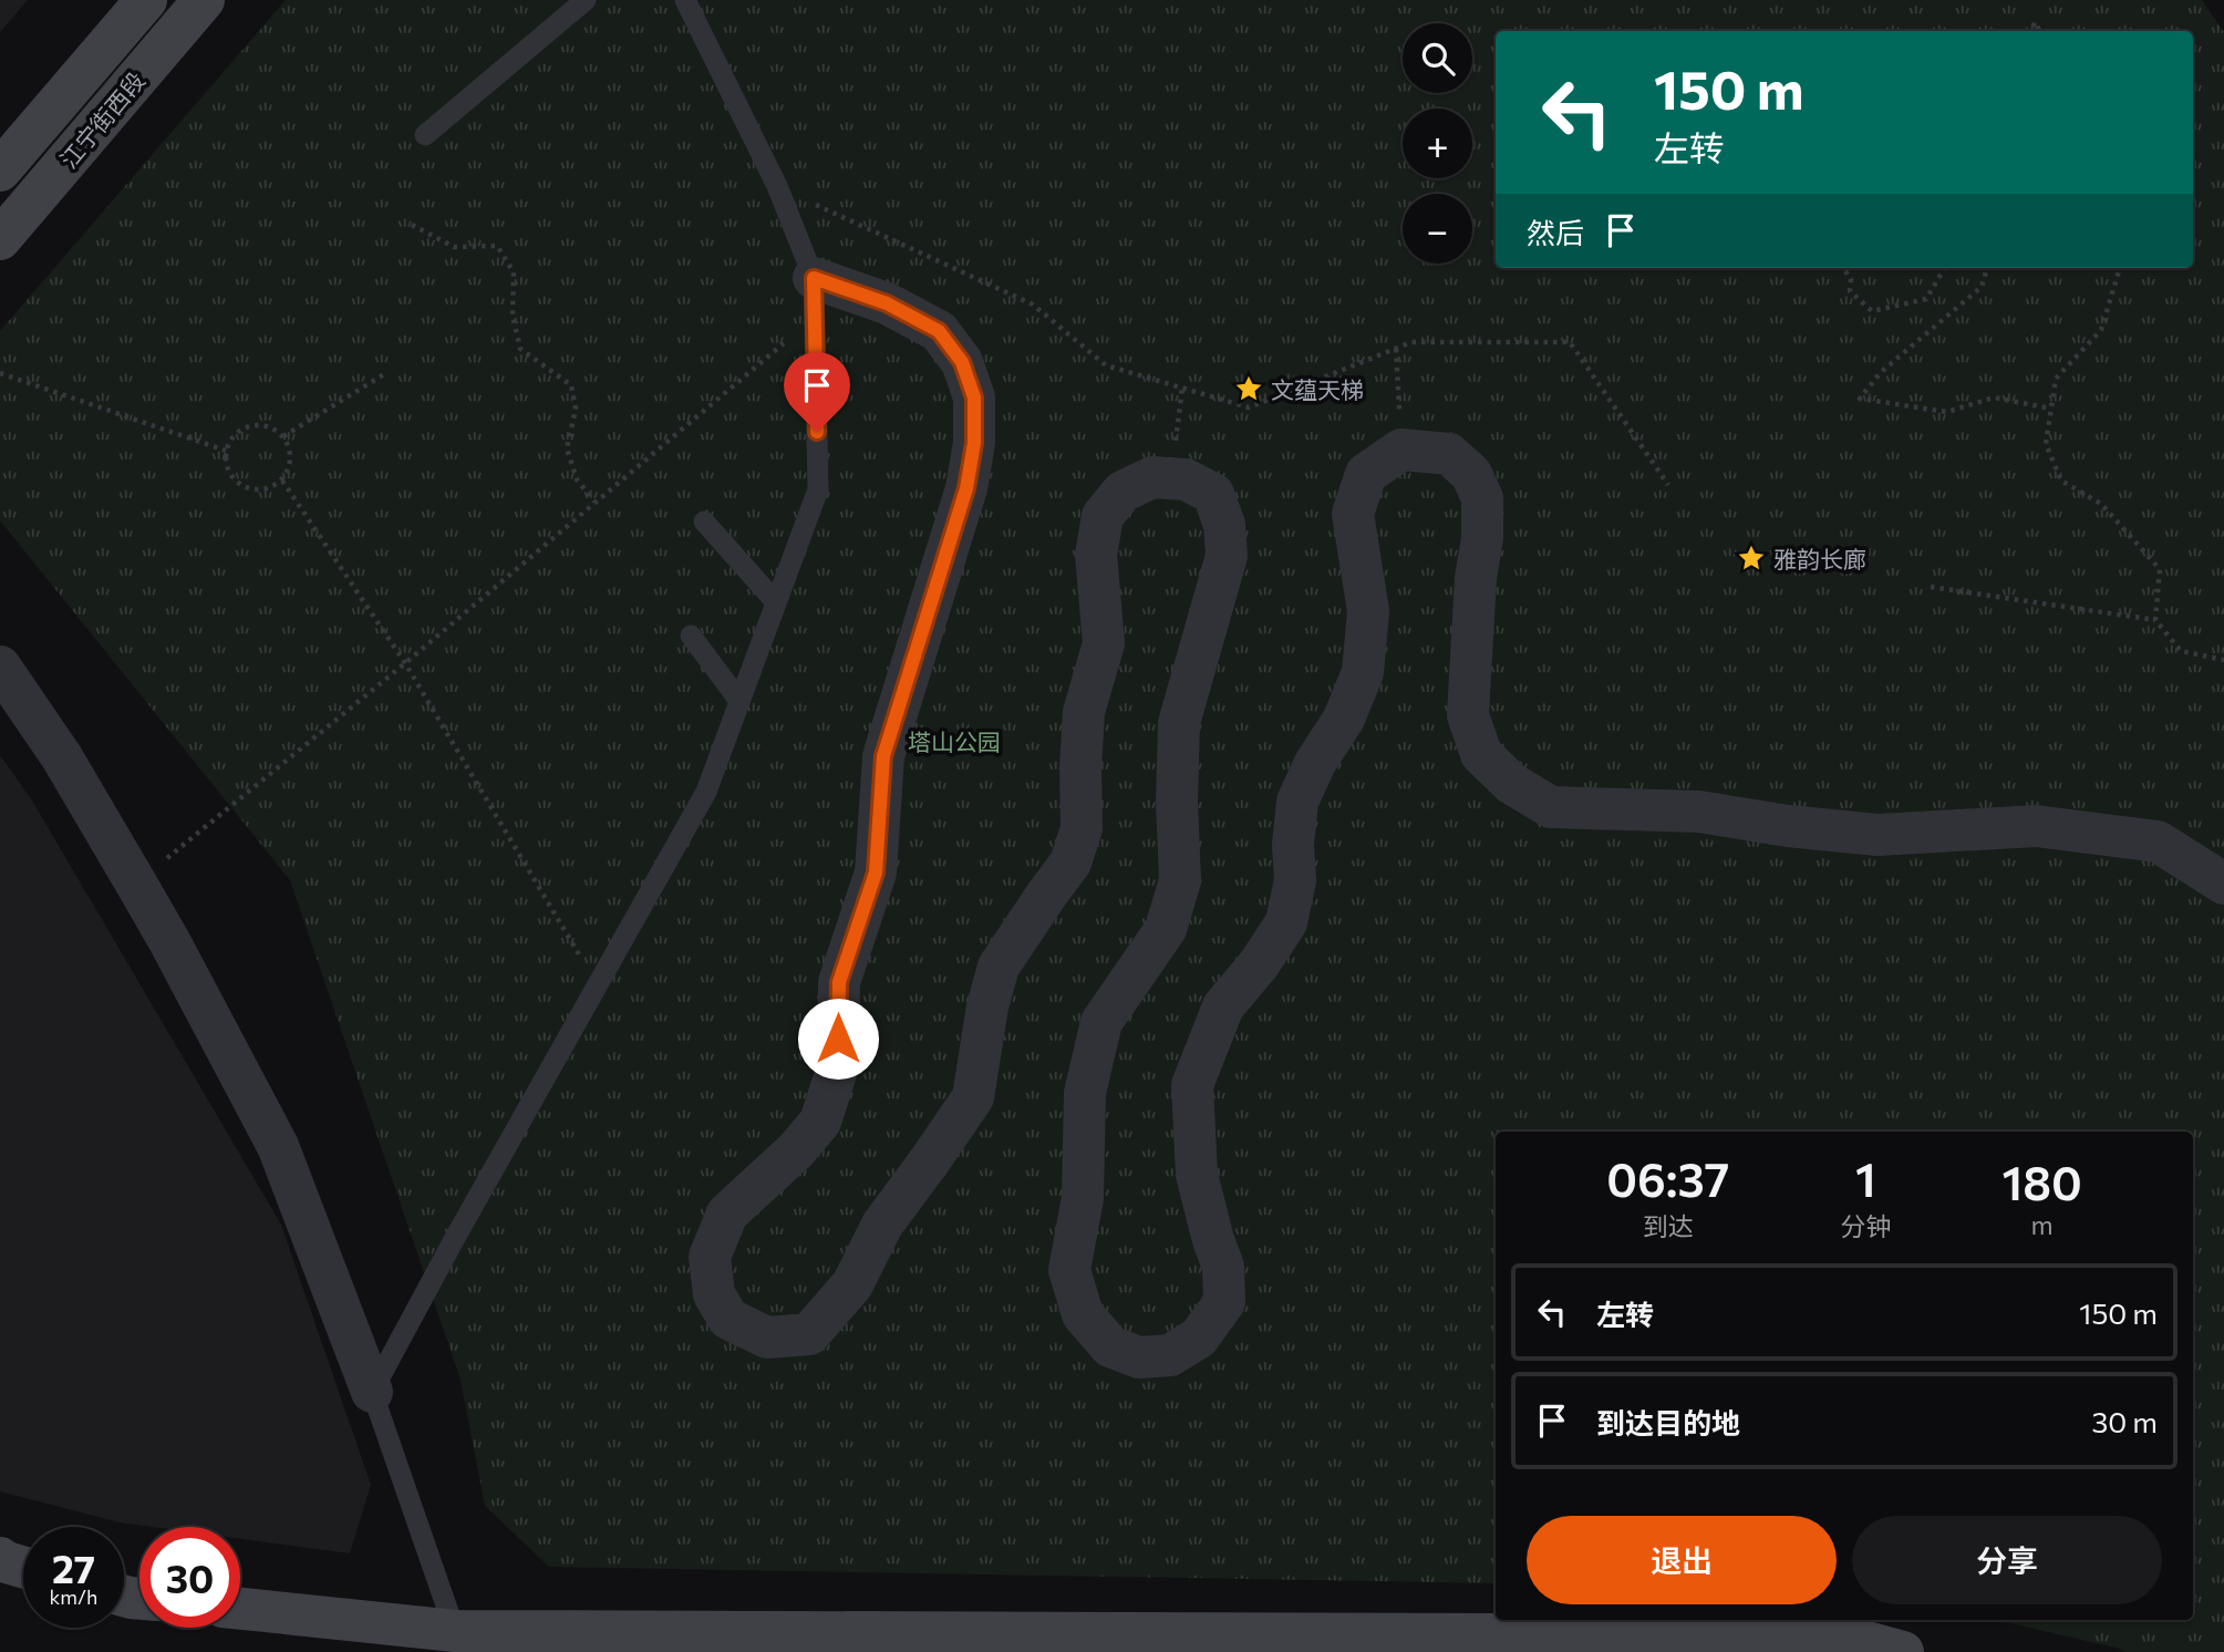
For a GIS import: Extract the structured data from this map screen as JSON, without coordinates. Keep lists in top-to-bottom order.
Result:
{
  "streets": {
    "main road": ["江宁街西段"]
  },
  "parks": ["塔山公园"],
  "places": {
    "place": ["文蕴天梯", "雅韵长廊"]
  },
  "page": {
    "map_buttons": ["+", "−"],
    "turn": ["150 m", "左转"],
    "then": "然后",
    "eta": [
      "06:37",
      "到达",
      "1",
      "分钟",
      "180",
      "m"
    ],
    "list": [
      {
        "name": "左转",
        "value": "150 m"
      },
      {
        "name": "到达目的地",
        "value": "30 m"
      }
    ],
    "buttons": ["退出", "分享"],
    "speed": "27 km/h",
    "limit": "30"
  }
}
